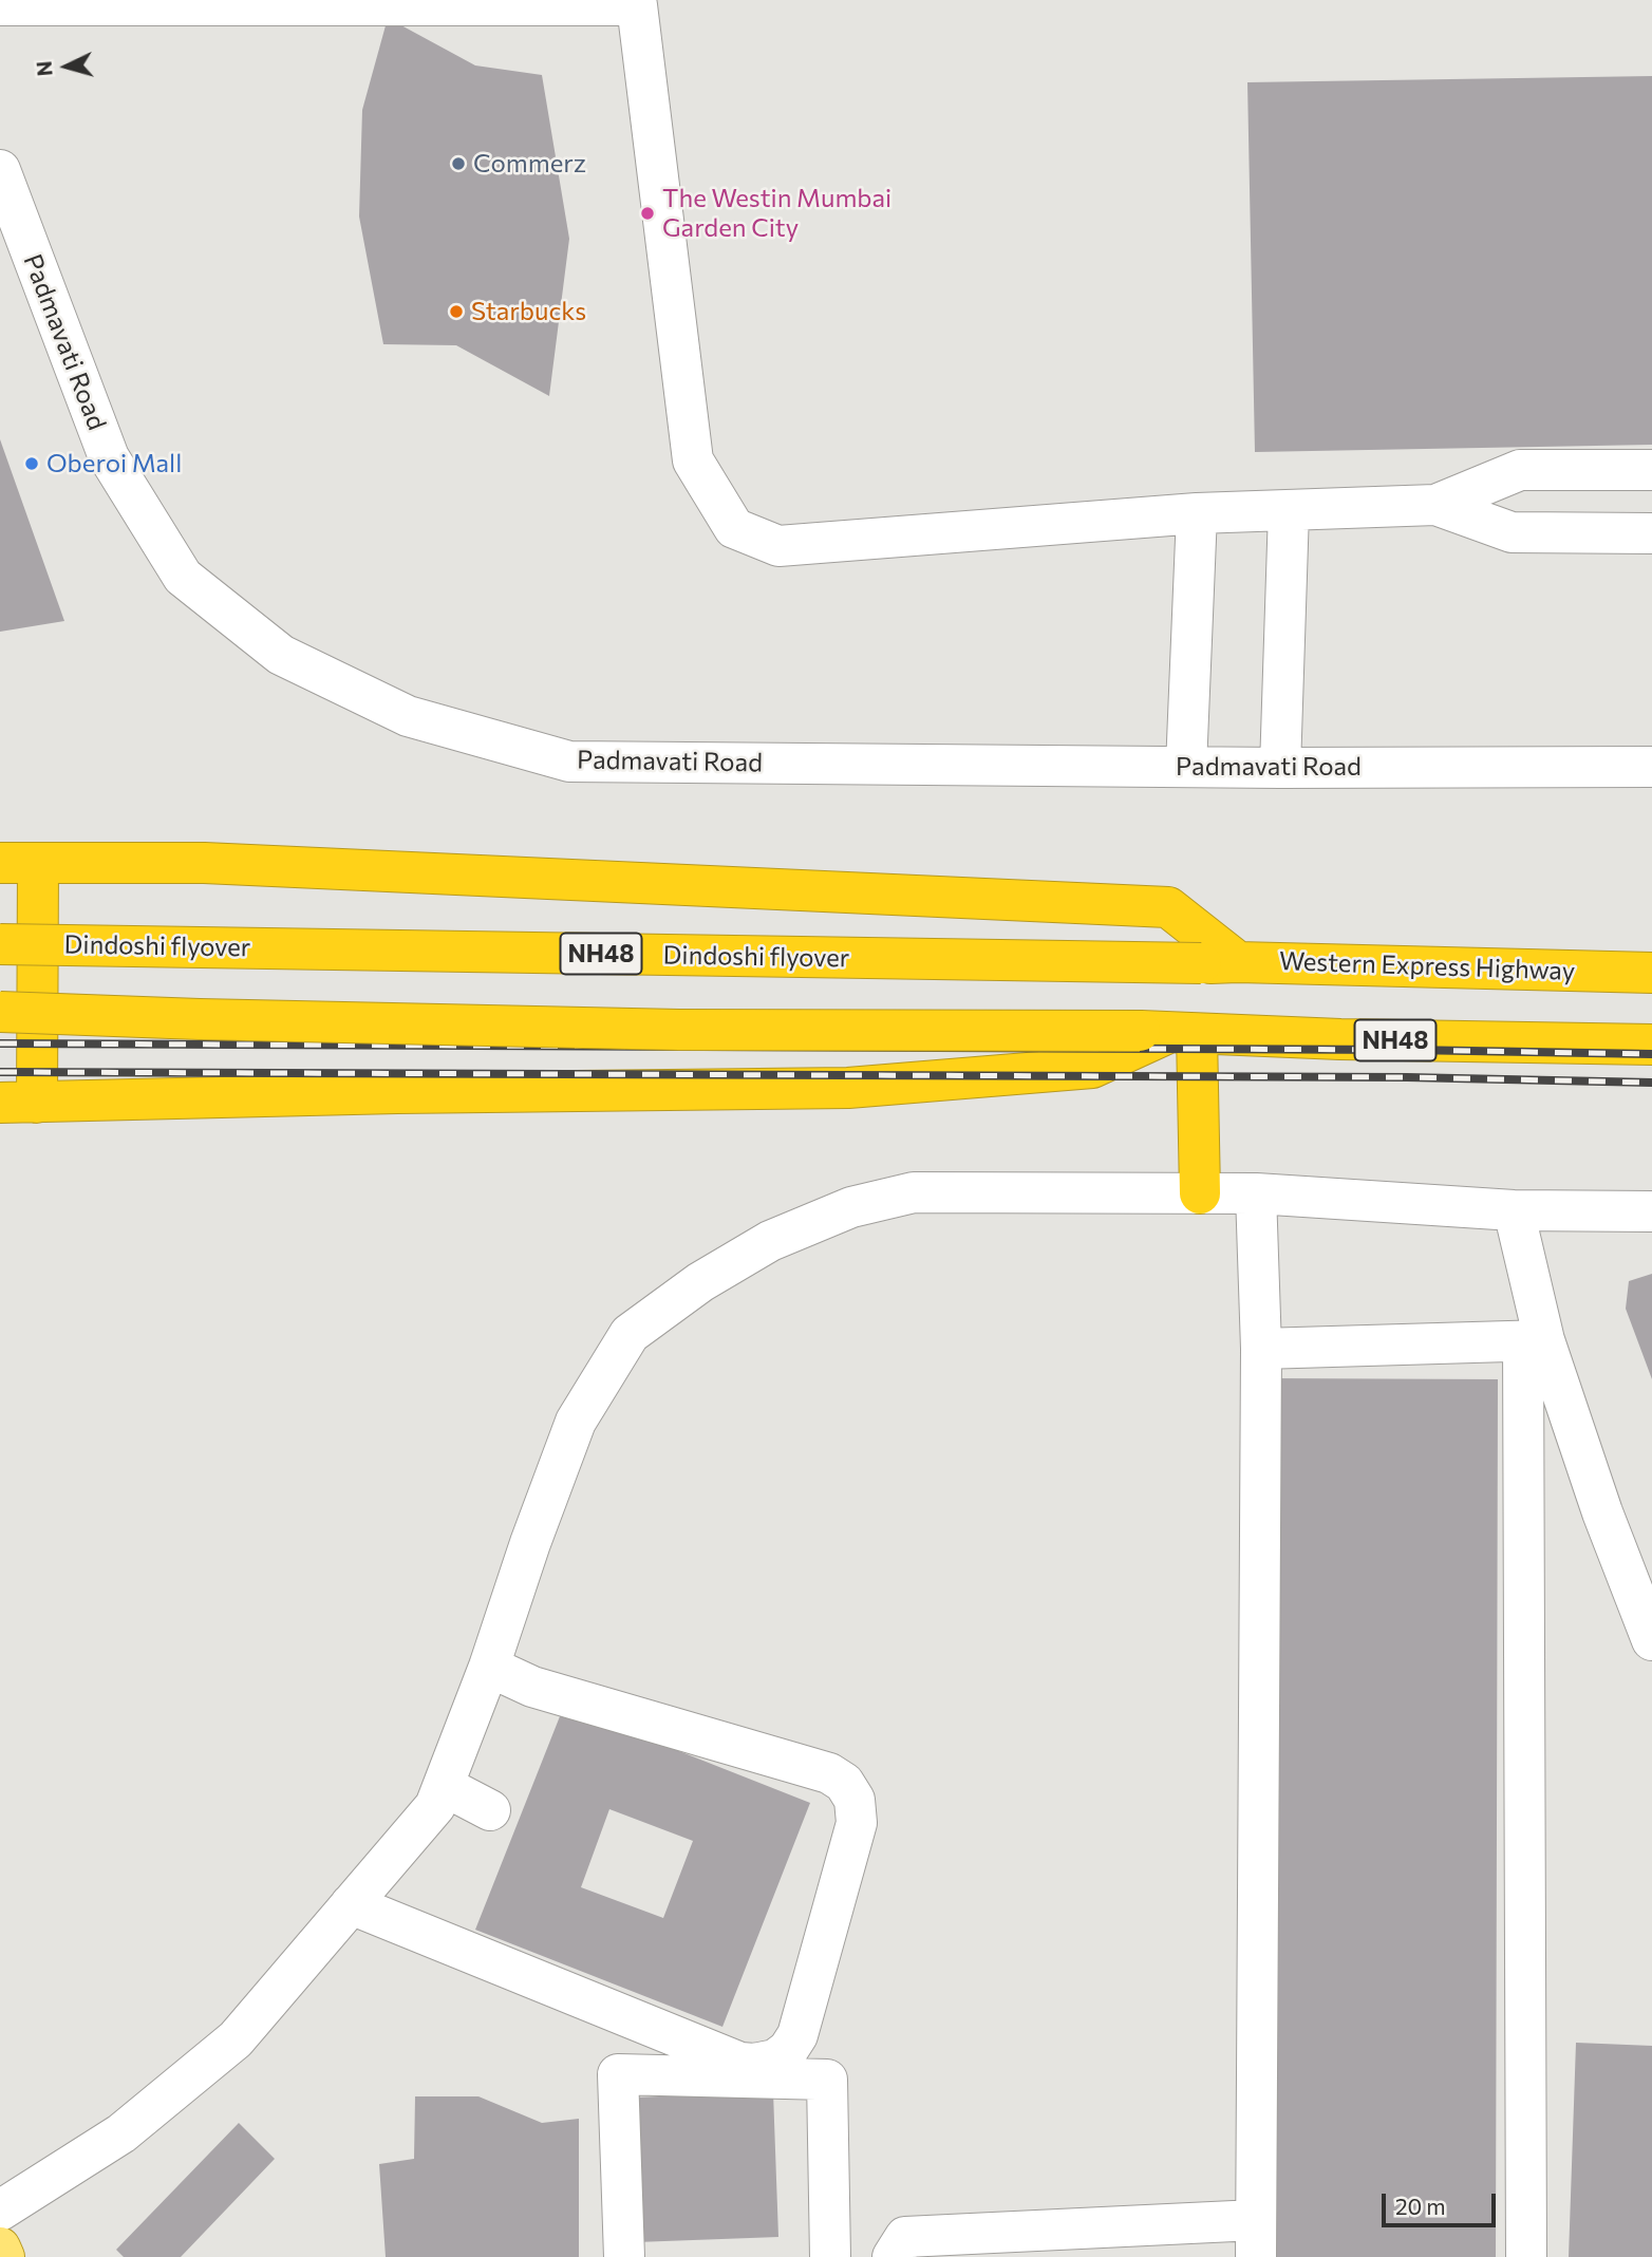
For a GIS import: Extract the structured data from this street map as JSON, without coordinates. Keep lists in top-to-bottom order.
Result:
{
  "streets": {
    "highway": ["Dindoshi flyover", "NH48", "Western Express Highway"],
    "street": ["Padmavati Road"]
  },
  "crossings": [
    ["Dindoshi flyover", "Western Express Highway"]
  ],
  "places": [
    "Commerz",
    "The Westin Mumbai Garden City",
    "Starbucks",
    "Oberoi Mall"
  ],
  "scale_bar": "20 m",
  "north": "left"
}
